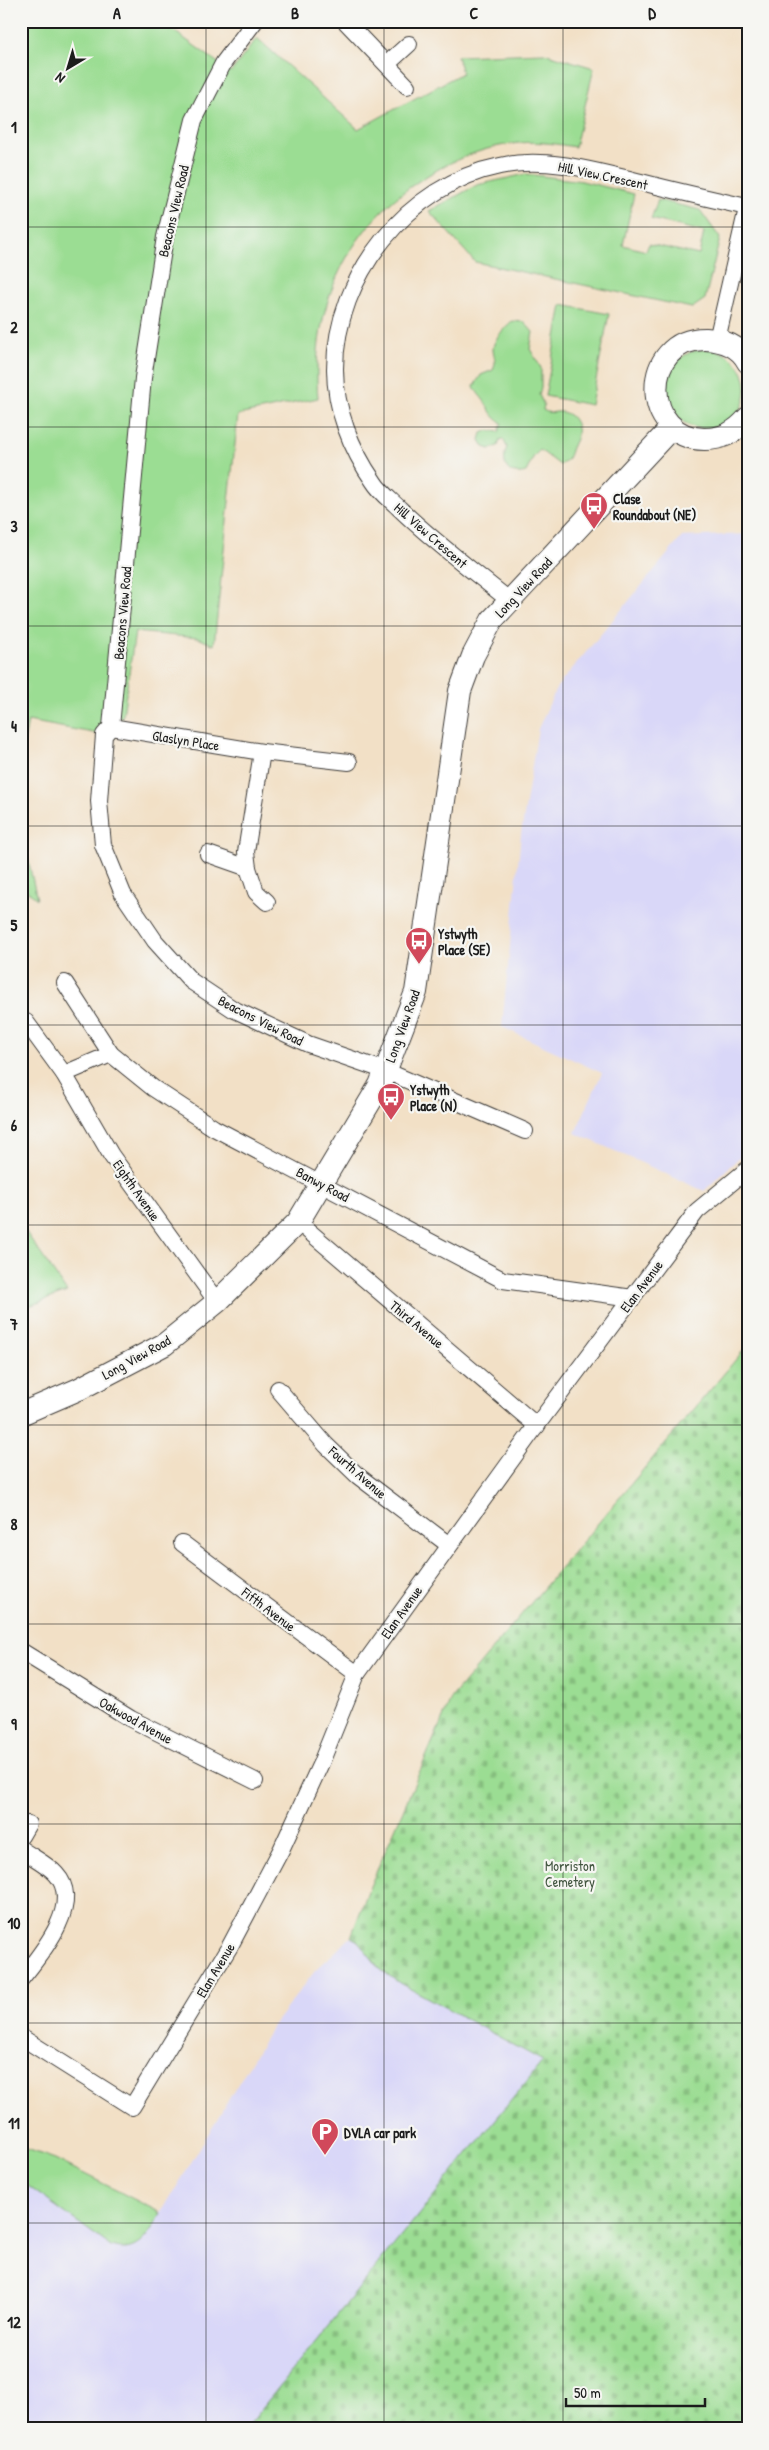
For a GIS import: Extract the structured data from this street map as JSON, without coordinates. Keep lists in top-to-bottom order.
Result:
{
  "streets": {
    "street": [
      "Hill View Crescent",
      "Beacons View Road",
      "Long View Road",
      "Glaslyn Place",
      "Banwy Road",
      "Eighth Avenue",
      "Elan Avenue",
      "Third Avenue",
      "Fourth Avenue",
      "Fifth Avenue",
      "Oakwood Avenue"
    ]
  },
  "crossings": [
    ["Hill View Crescent", "Long View Road"],
    ["Beacons View Road", "Long View Road"],
    ["Beacons View Road", "Glaslyn Place"],
    ["Long View Road", "Banwy Road"],
    ["Long View Road", "Eighth Avenue"],
    ["Long View Road", "Third Avenue"],
    ["Banwy Road", "Elan Avenue"],
    ["Elan Avenue", "Third Avenue"],
    ["Elan Avenue", "Fourth Avenue"],
    ["Elan Avenue", "Fifth Avenue"]
  ],
  "parks": ["Morriston Cemetery"],
  "places": {
    "bus stop": ["Clase Roundabout (NE)", "Ystwyth Place (SE)", "Ystwyth Place (N)"],
    "parking": ["DVLA car park"]
  },
  "scale_bar": "50 m",
  "north": "bottom left",
  "grid": {
    "columns": [
      "A",
      "B",
      "C",
      "D"
    ],
    "rows": [
      "1",
      "2",
      "3",
      "4",
      "5",
      "6",
      "7",
      "8",
      "9",
      "10",
      "11",
      "12"
    ]
  }
}
